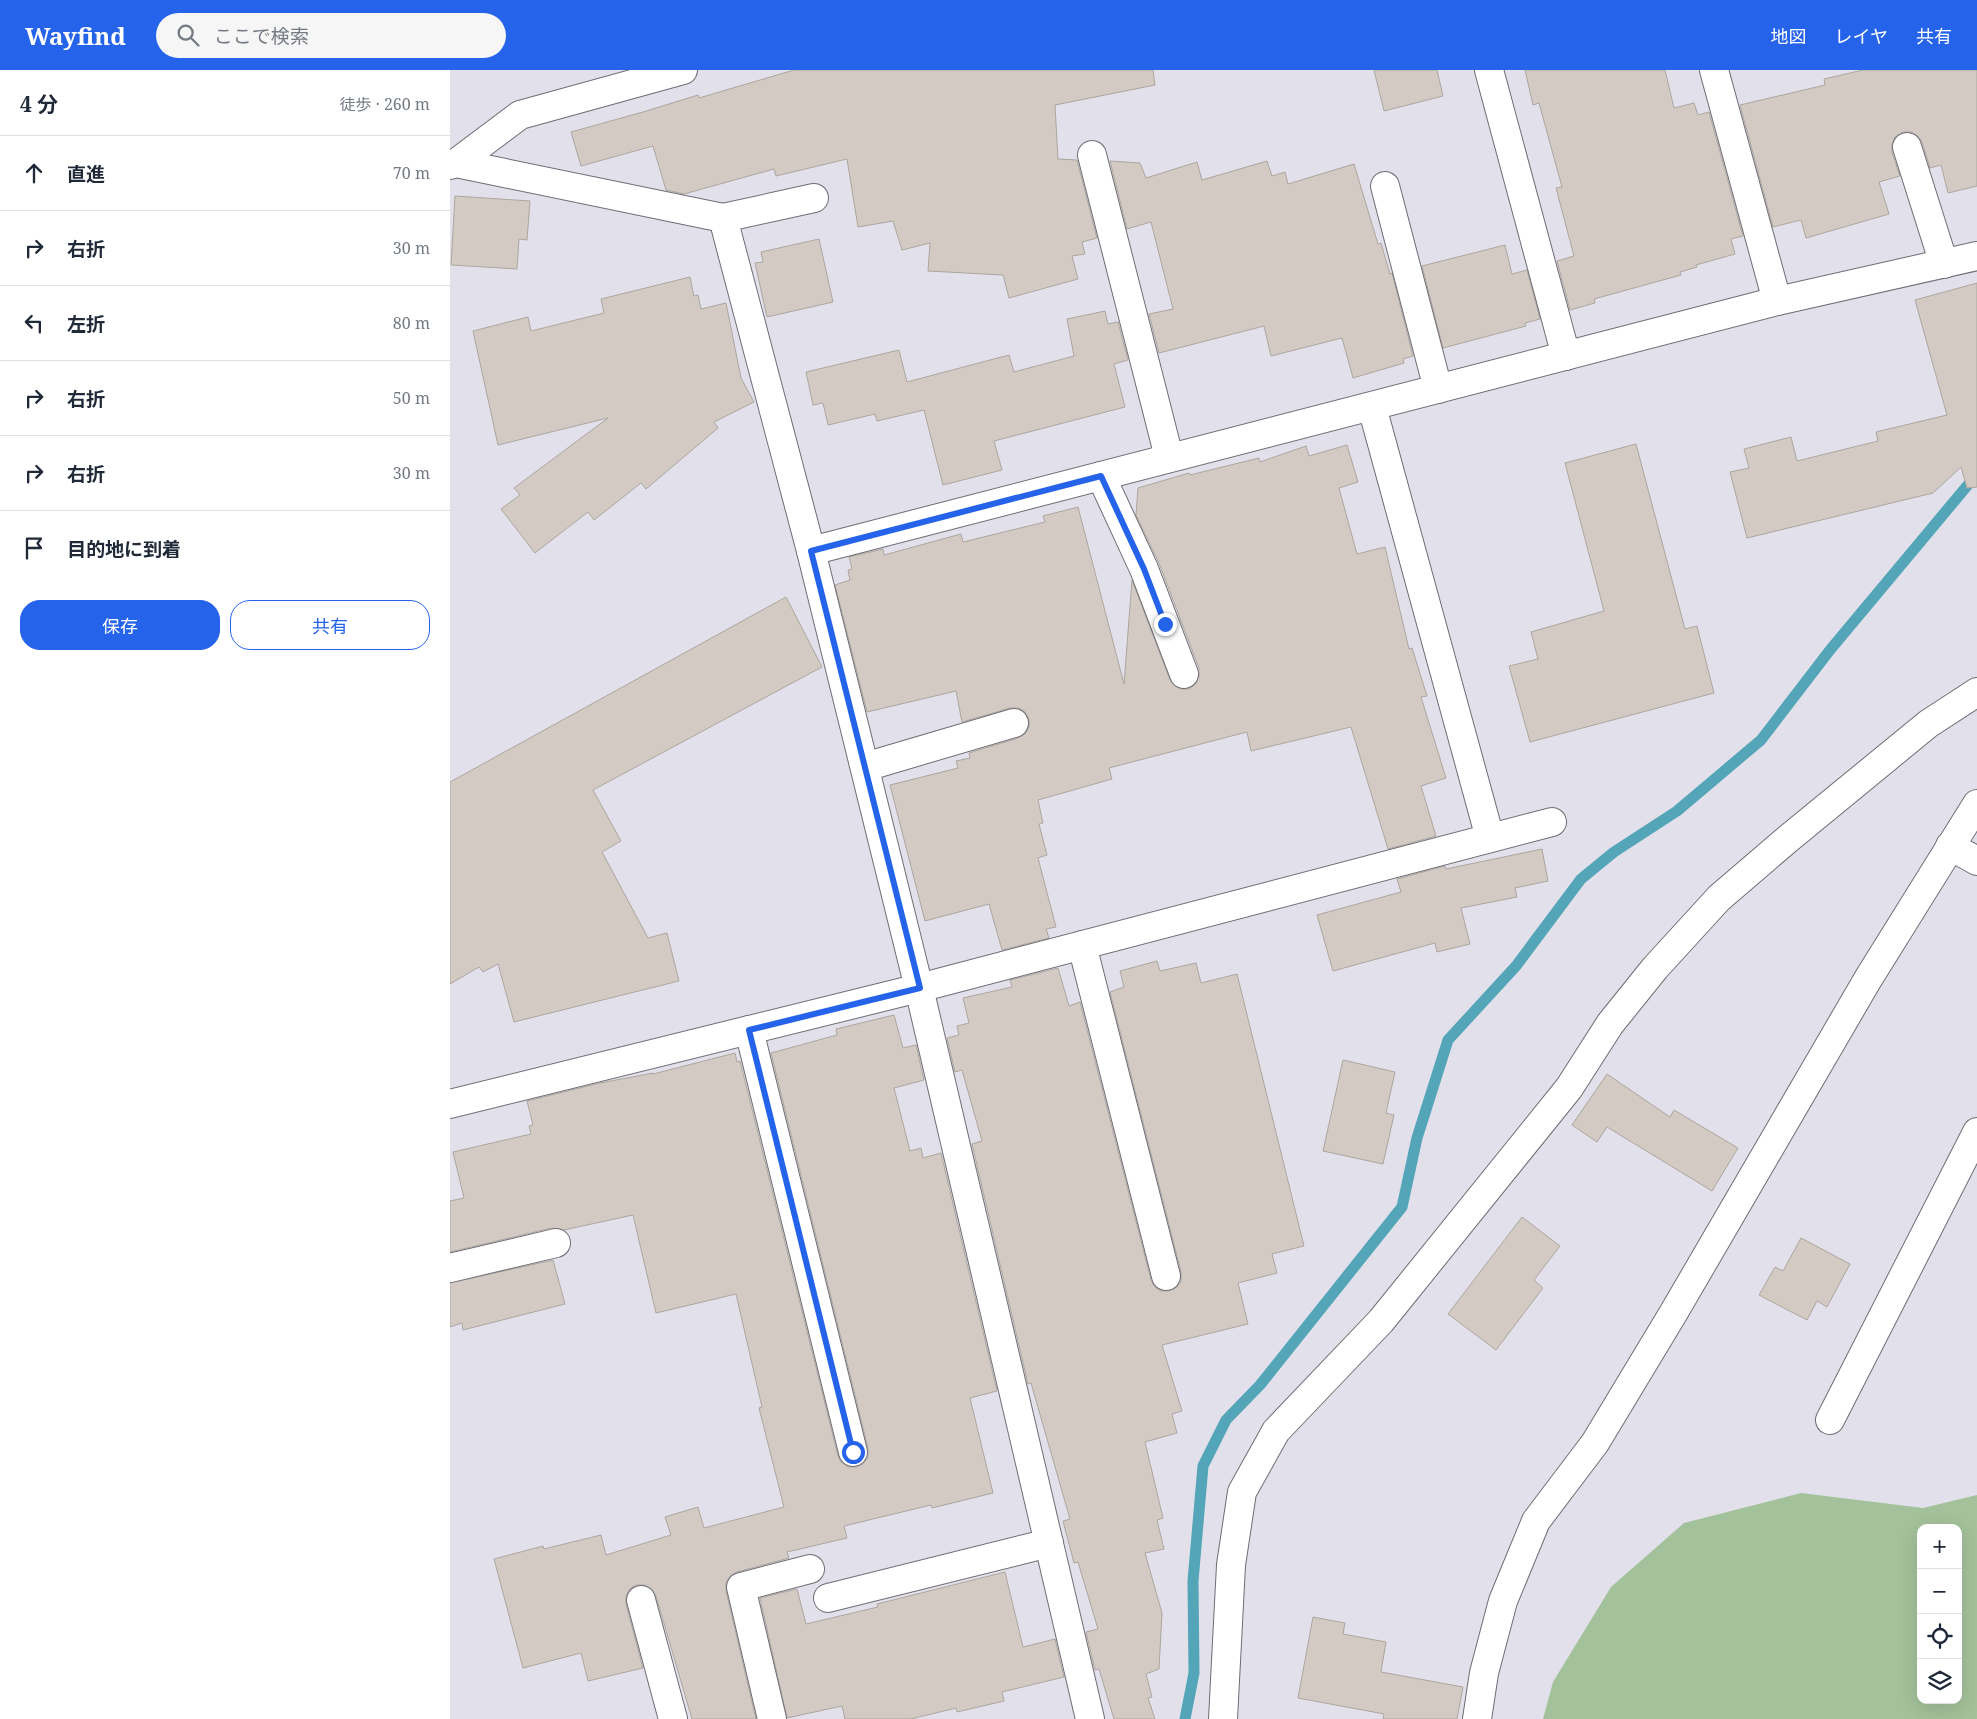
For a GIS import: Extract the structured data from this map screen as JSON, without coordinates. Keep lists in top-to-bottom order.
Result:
{
  "page": {
    "header": "Wayfind",
    "search": "ここで検索",
    "nav": ["地図", "レイヤ", "共有"],
    "heading": ["4 分", "徒歩 · 260 m"],
    "list": [
      ["直進", "70 m"],
      ["右折", "30 m"],
      ["左折", "80 m"],
      ["右折", "50 m"],
      ["右折", "30 m"],
      "目的地に到着"
    ],
    "buttons": ["保存", "共有"],
    "map_buttons": ["+", "−"]
  }
}
